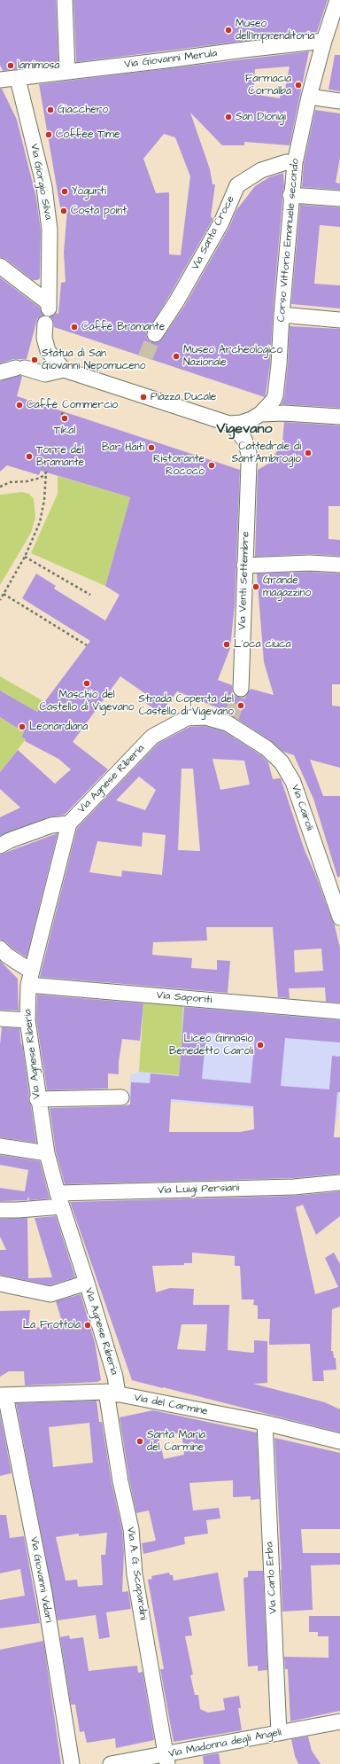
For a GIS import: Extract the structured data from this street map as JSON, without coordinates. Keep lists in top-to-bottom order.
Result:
{
  "streets": {
    "street": [
      "Via Giovanni Merula",
      "Via Giorgio Silva",
      "Via Santa Croce",
      "Corso Vittorio Emanuele secondo",
      "Via Venti Settembre",
      "Via Agnese Riberia",
      "Via Cairoli",
      "Via Saporiti",
      "Via Luigi Persiani",
      "Via del Carmine",
      "Via A. G. Scapardini",
      "Via Carlo Erba",
      "Via Giovanni Vidari",
      "Via Madonna degli Angeli"
    ]
  },
  "crossings": [
    ["Via Giovanni Merula", "Via Giorgio Silva"],
    ["Via Giovanni Merula", "Corso Vittorio Emanuele secondo"],
    ["Via Santa Croce", "Corso Vittorio Emanuele secondo"],
    ["Via Agnese Riberia", "Via Cairoli"],
    ["Via Agnese Riberia", "Via Saporiti"],
    ["Via Agnese Riberia", "Via Luigi Persiani"],
    ["Via Agnese Riberia", "Via del Carmine"],
    ["Via Agnese Riberia", "Via A. G. Scapardini"],
    ["Via del Carmine", "Via A. G. Scapardini"],
    ["Via del Carmine", "Via Carlo Erba"],
    ["Via del Carmine", "Via Giovanni Vidari"],
    ["Via A. G. Scapardini", "Via Madonna degli Angeli"],
    ["Via Carlo Erba", "Via Madonna degli Angeli"]
  ],
  "districts": ["Vigevano"],
  "places": [
    "Museo dell'Imprenditoria",
    "lamimosa",
    "Farmacia Cornalba",
    "Giacchero",
    "San Dionigi",
    "Coffee Time",
    "Yogurtí",
    "Costa point",
    "Caffè Bramante",
    "Museo Archeologico Nazionale",
    "Statua di San Giovanni Nepomuceno",
    "Piazza Ducale",
    "Caffé Commercio",
    "Tikal",
    "Bar Haiti",
    "Cattedrale di Sant'Ambrogio",
    "Torre del Bramante",
    "Ristorante Rococò",
    "Grande magazzino",
    "L'oca ciuca",
    "Maschio del Castello di Vigevano",
    "Strada Coperta del Castello di Vigevano",
    "Leonardiana",
    "Liceo Ginnasio Benedetto Cairoli",
    "La Frottola",
    "Santa Maria del Carmine"
  ]
}
